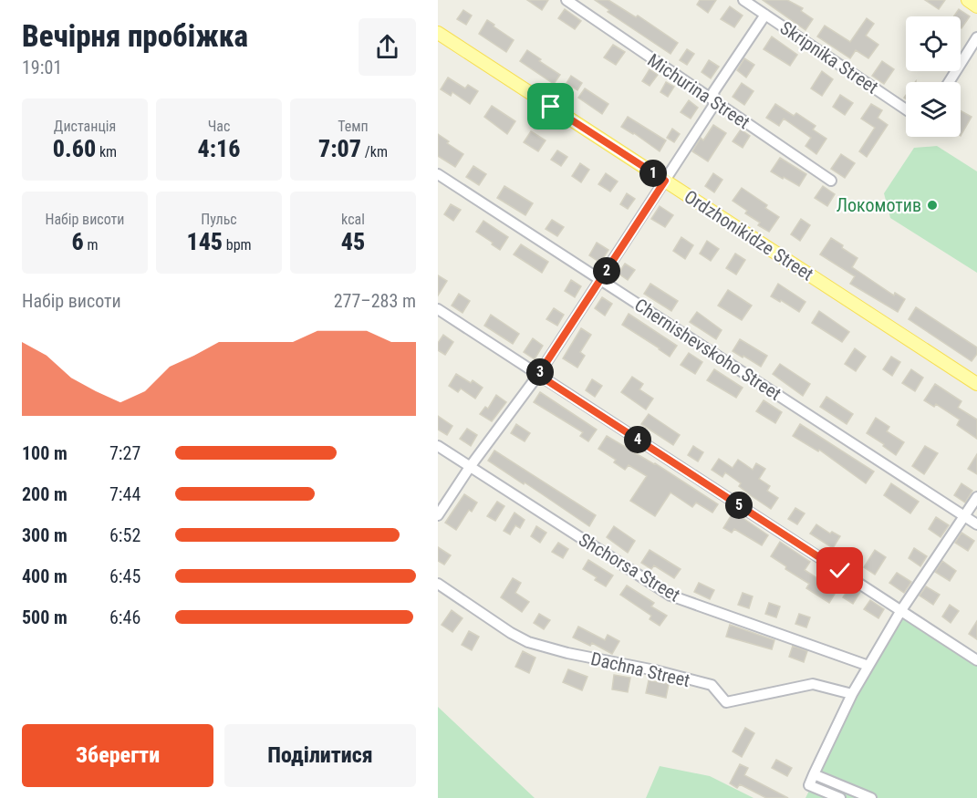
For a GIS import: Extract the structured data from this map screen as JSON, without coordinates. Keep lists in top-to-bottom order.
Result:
{
  "streets": {
    "main road": ["Ordzhonikidze Street"],
    "street": [
      "Skripnika Street",
      "Michurina Street",
      "Chernishevskoho Street",
      "Shchorsa Street",
      "Dachna Street"
    ]
  },
  "places": ["Локомотив"],
  "page": {
    "heading": ["Вечірня пробіжка", "19:01"],
    "stats": [
      ["Дистанція", "0.60 km"],
      ["Час", "4:16"],
      ["Темп", "7:07 /km"],
      ["Набір висоти", "6 m"],
      ["Пульс", "145 bpm"],
      ["kcal", "45"]
    ],
    "pins": [
      "1",
      "2",
      "3",
      "4",
      "5"
    ],
    "chart": ["Набір висоти", "277–283 m"],
    "list": [
      {
        "name": "100 m",
        "note": "7:27"
      },
      {
        "name": "200 m",
        "note": "7:44"
      },
      {
        "name": "300 m",
        "note": "6:52"
      },
      {
        "name": "400 m",
        "note": "6:45"
      },
      {
        "name": "500 m",
        "note": "6:46"
      }
    ],
    "buttons": ["Зберегти", "Поділитися"]
  }
}
